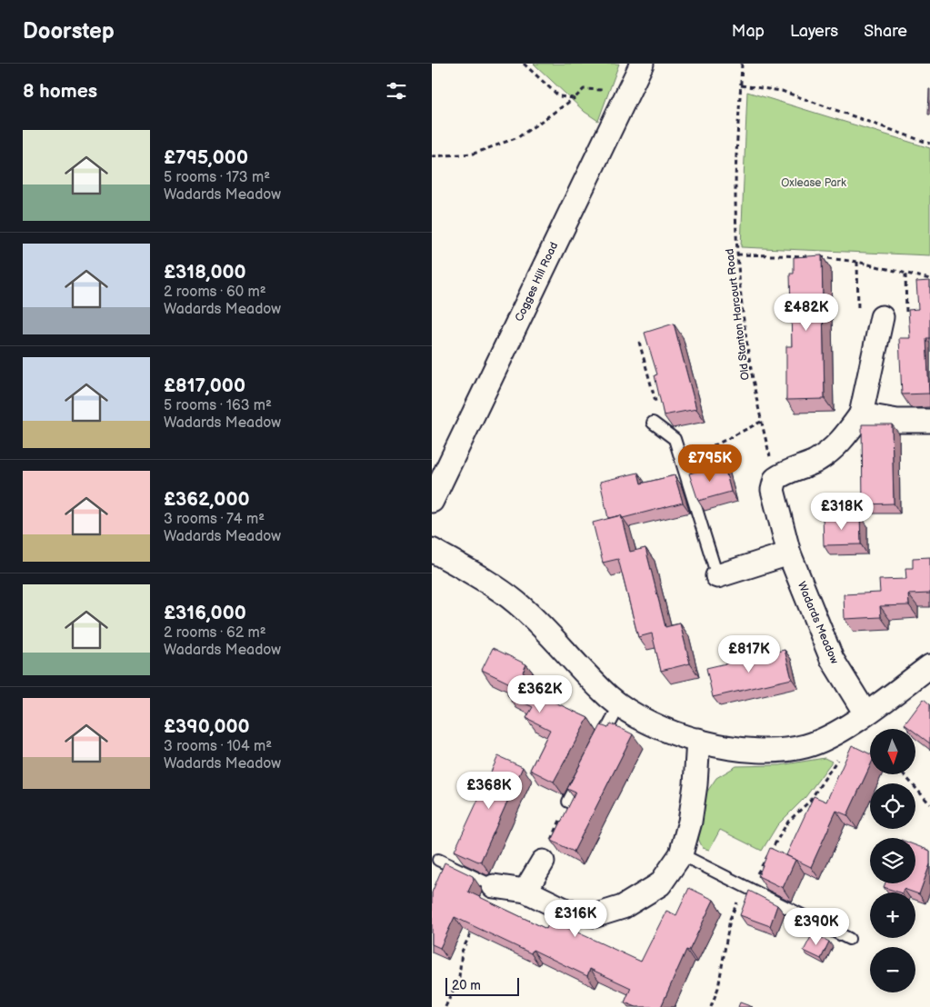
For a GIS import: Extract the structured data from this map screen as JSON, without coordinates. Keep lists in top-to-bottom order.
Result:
{
  "streets": {
    "street": ["Cogges Hill Road", "Wadards Meadow"],
    "path": ["Old Stanton Harcourt Road"]
  },
  "crossings": [
    ["Old Stanton Harcourt Road", "Wadards Meadow"]
  ],
  "parks": ["Oxlease Park"],
  "scale_bar": "20 m",
  "north": "bottom",
  "page": {
    "header": "Doorstep",
    "nav": ["Map", "Layers", "Share"],
    "heading": "8 homes",
    "list": [
      {
        "name": "£795,000",
        "note": "5 rooms · 173 m² · Wadards Meadow"
      },
      {
        "name": "£318,000",
        "note": "2 rooms · 60 m² · Wadards Meadow"
      },
      {
        "name": "£817,000",
        "note": "5 rooms · 163 m² · Wadards Meadow"
      },
      {
        "name": "£362,000",
        "note": "3 rooms · 74 m² · Wadards Meadow"
      },
      {
        "name": "£316,000",
        "note": "2 rooms · 62 m² · Wadards Meadow"
      },
      {
        "name": "£390,000",
        "note": "3 rooms · 104 m² · Wadards Meadow"
      }
    ],
    "price": [
      "£482K",
      "£795K",
      "£318K",
      "£817K",
      "£362K",
      "£368K",
      "£316K",
      "£390K"
    ],
    "map_buttons": ["+", "−"],
    "scale": "20 m"
  }
}
